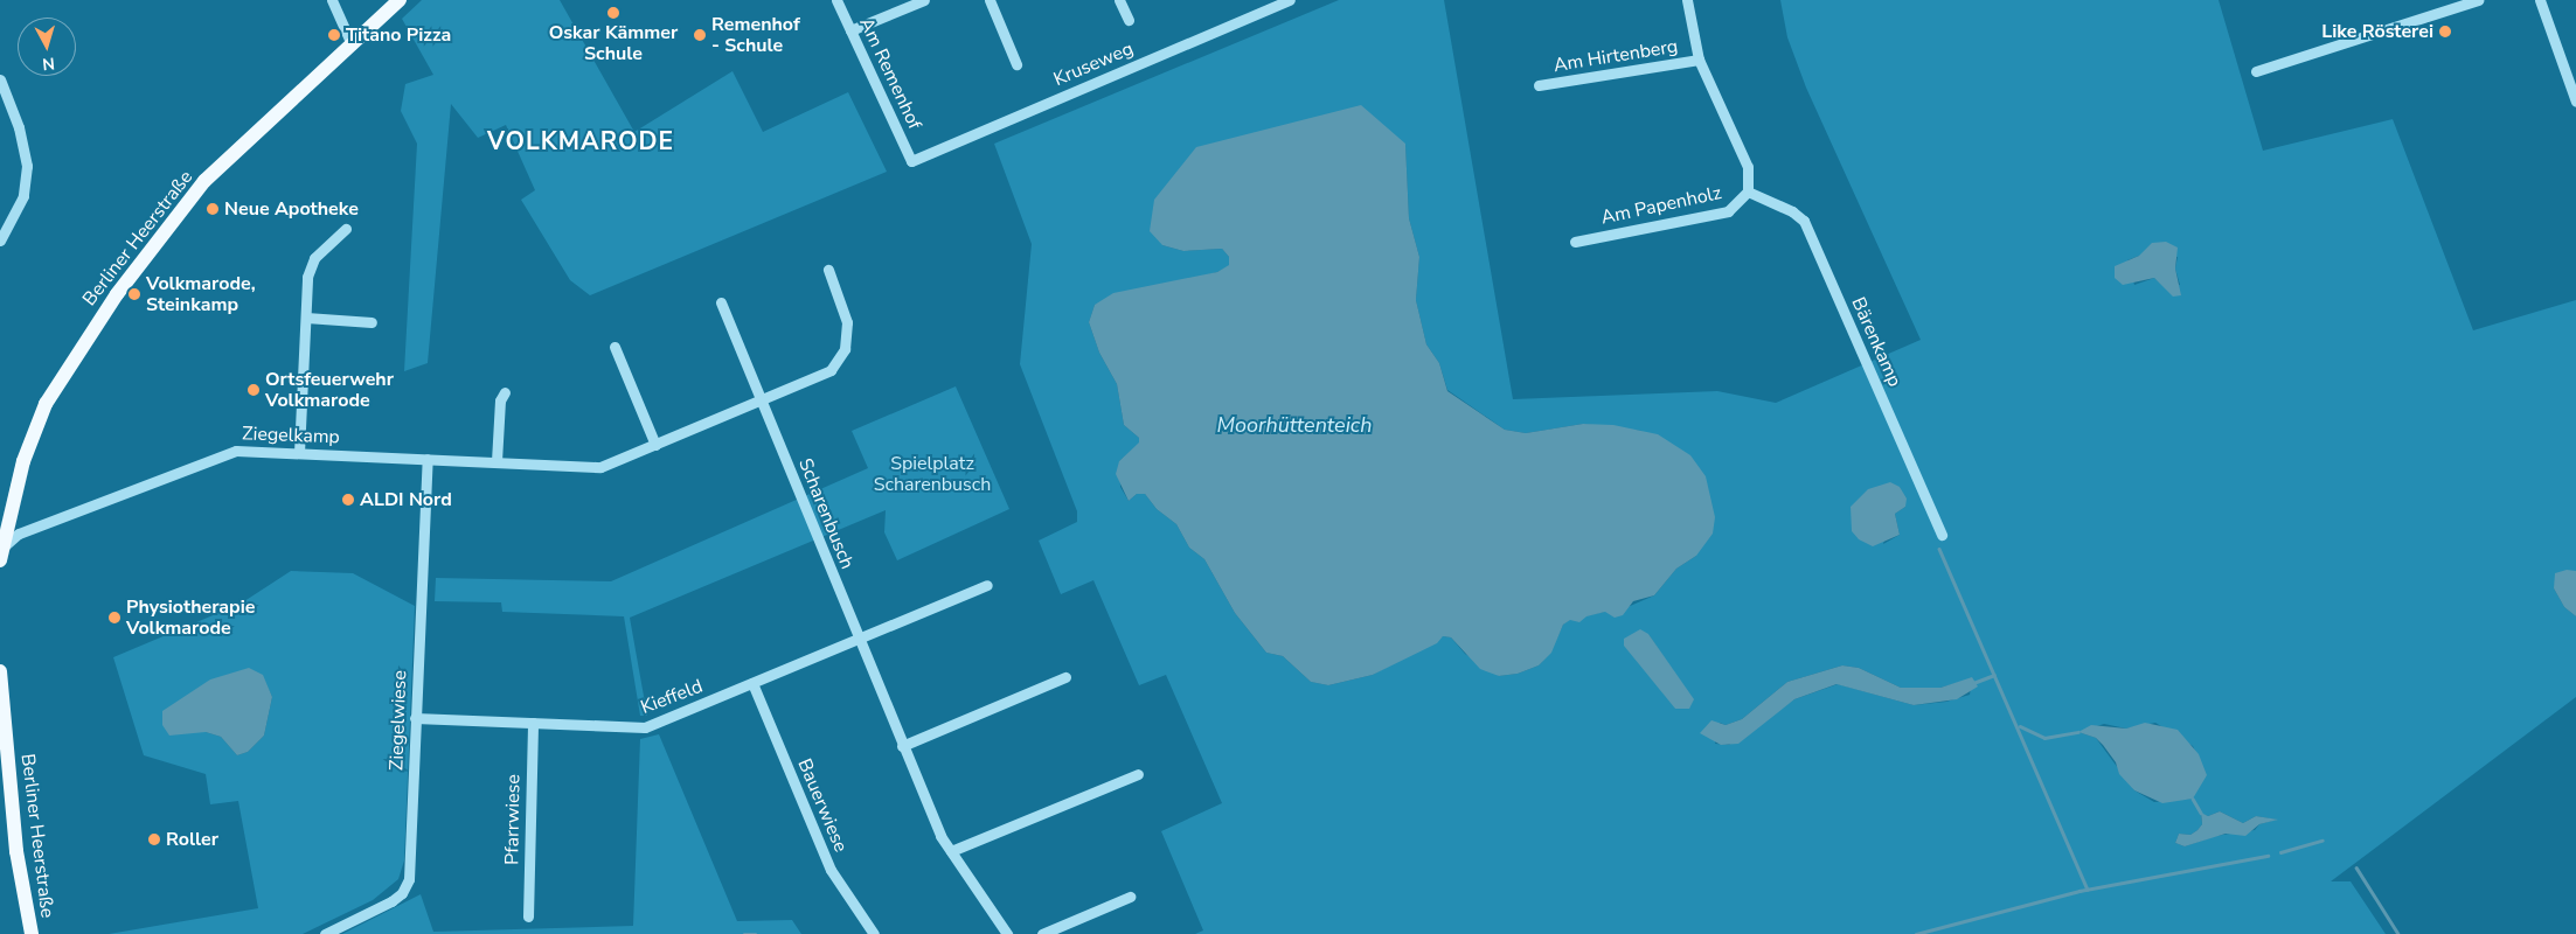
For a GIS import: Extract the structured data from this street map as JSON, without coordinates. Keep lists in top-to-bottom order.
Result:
{
  "streets": {
    "main road": ["Berliner Heerstraße"],
    "street": [
      "Am Hirtenberg",
      "Kruseweg",
      "Am Remenhof",
      "Am Papenholz",
      "Bärenkamp",
      "Ziegelkamp",
      "Scharenbusch",
      "Kieffeld",
      "Ziegelwiese",
      "Bauerwiese",
      "Pfarrwiese"
    ]
  },
  "crossings": [
    ["Kruseweg", "Am Remenhof"],
    ["Am Papenholz", "Bärenkamp"],
    ["Berliner Heerstraße", "Ziegelkamp"],
    ["Ziegelkamp", "Scharenbusch"],
    ["Ziegelkamp", "Ziegelwiese"],
    ["Scharenbusch", "Kieffeld"],
    ["Kieffeld", "Ziegelwiese"],
    ["Kieffeld", "Bauerwiese"],
    ["Kieffeld", "Pfarrwiese"]
  ],
  "districts": ["VOLKMARODE"],
  "water": ["Moorhüttenteich"],
  "parks": ["Spielplatz Scharenbusch"],
  "places": [
    "Oskar Kämmer Schule",
    "Like Rösterei",
    "Titano Pizza",
    "Remenhof - Schule",
    "Neue Apotheke",
    "Volkmarode, Steinkamp",
    "Ortsfeuerwehr Volkmarode",
    "ALDI Nord",
    "Physiotherapie Volkmarode",
    "Roller"
  ],
  "north": "bottom"
}
